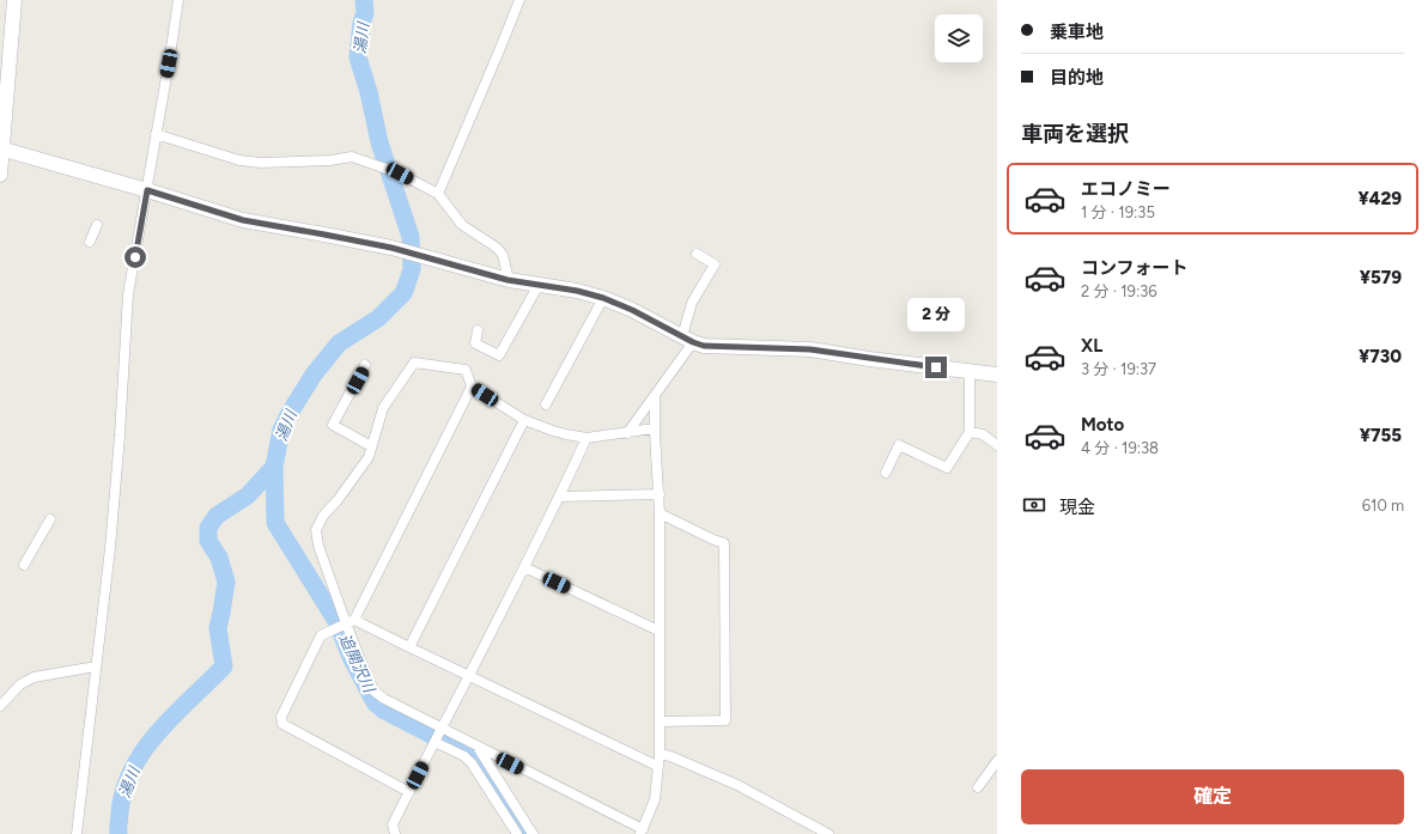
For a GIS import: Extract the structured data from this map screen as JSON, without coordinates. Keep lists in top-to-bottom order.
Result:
{
  "water": ["湯川", "追開沢川"],
  "page": {
    "banner": ["乗車地", "目的地"],
    "heading": "車両を選択",
    "list": [
      {
        "name": "エコノミー",
        "note": "1 分 · 19:35",
        "value": "¥429"
      },
      {
        "name": "コンフォート",
        "note": "2 分 · 19:36",
        "value": "¥579"
      },
      {
        "name": "XL",
        "note": "3 分 · 19:37",
        "value": "¥730"
      },
      {
        "name": "Moto",
        "note": "4 分 · 19:38",
        "value": "¥755"
      }
    ],
    "bubble": "2 分",
    "pay": ["現金", "610 m"],
    "buttons": "確定"
  }
}
